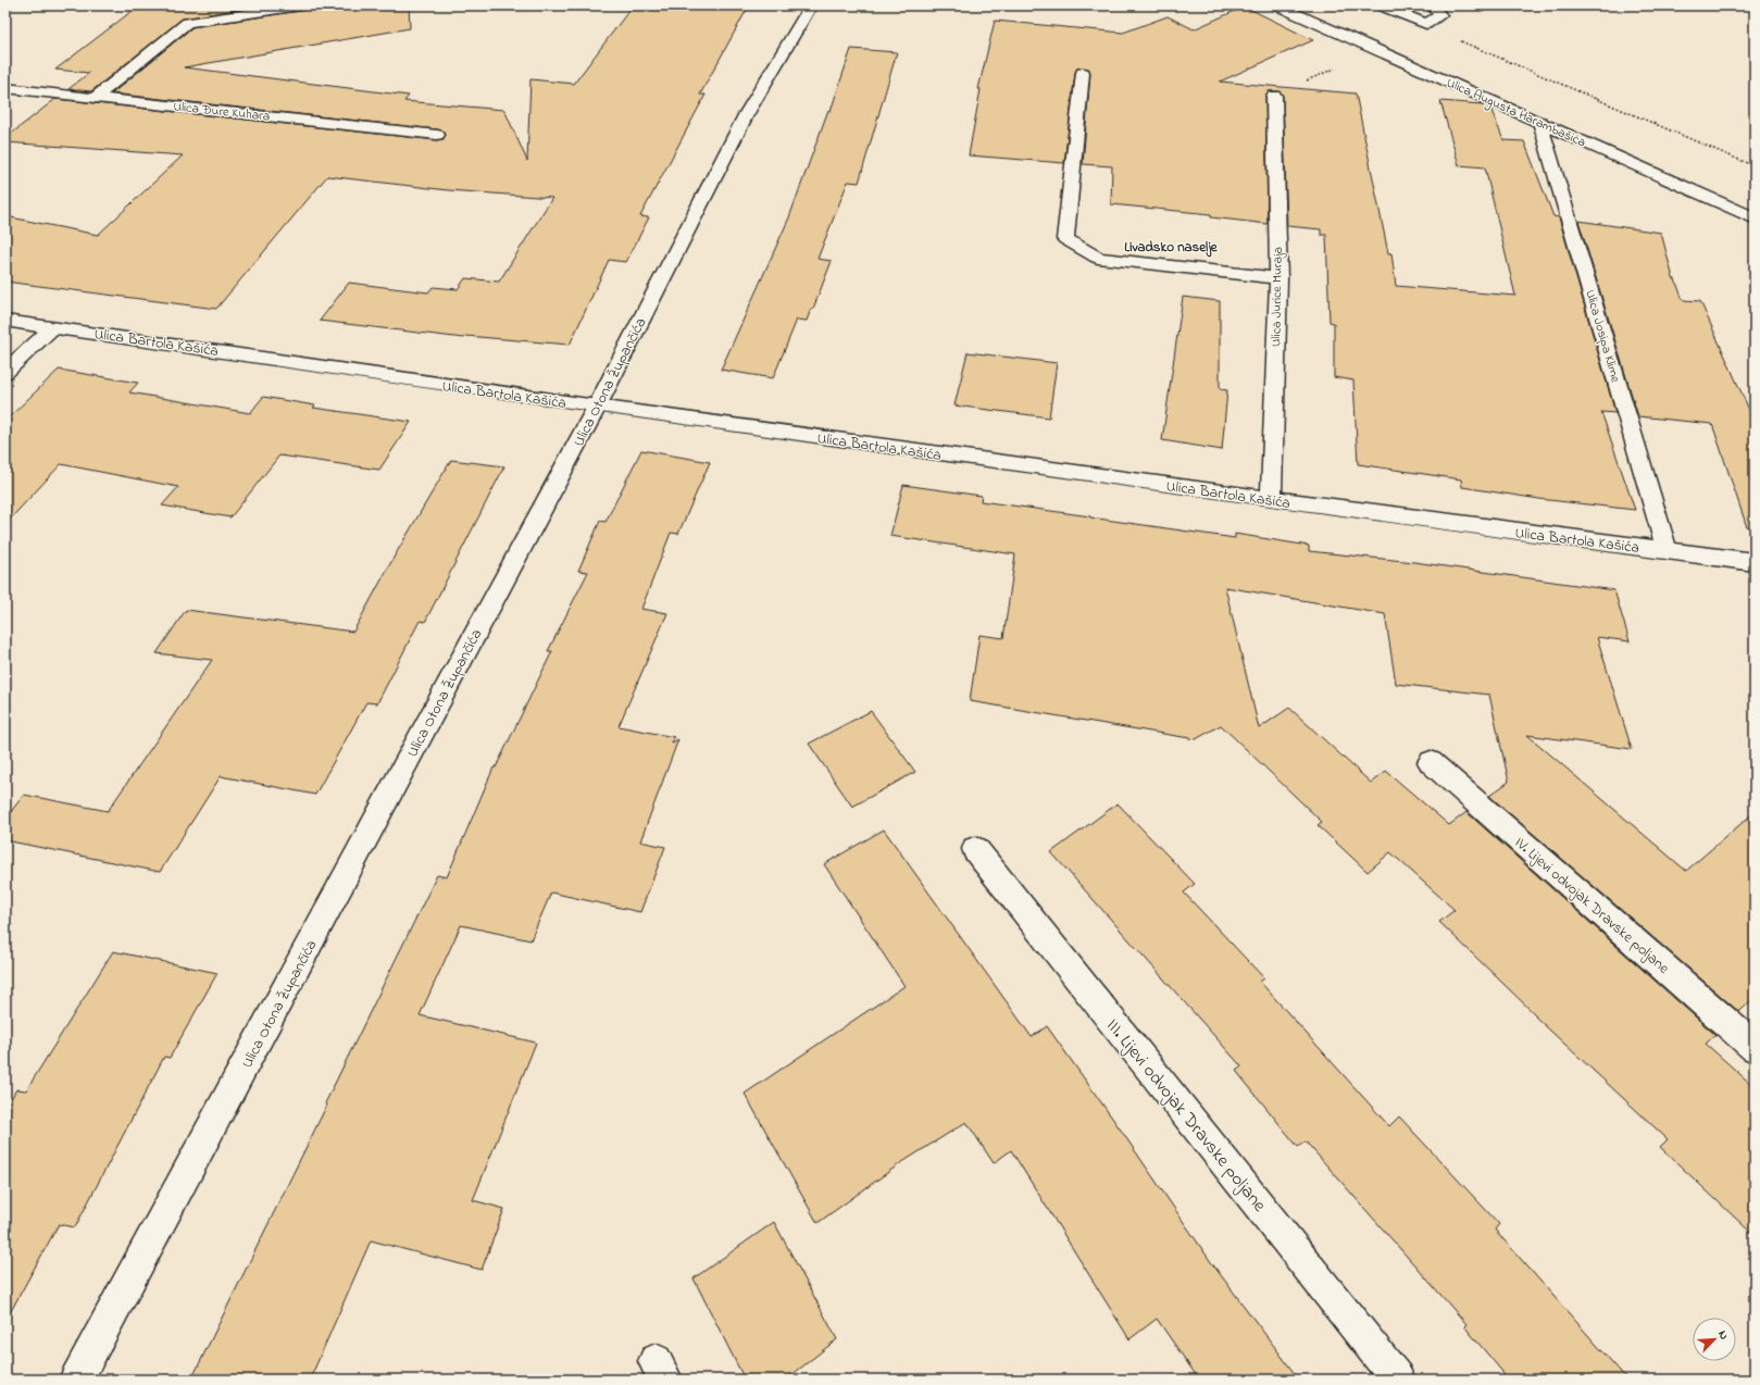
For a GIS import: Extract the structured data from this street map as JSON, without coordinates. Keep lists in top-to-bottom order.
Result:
{
  "streets": {
    "street": [
      "Ulica Đure Kuhara",
      "Ulica Augusta Harambašića",
      "Ulica Jurice Muraja",
      "Ulica Josipa Klime",
      "Ulica Bartola Kašića",
      "Ulica Otona Župančića",
      "IV. Lijevi odvojak Dravske poljane",
      "III. Lijevi odvojak Dravske poljane"
    ]
  },
  "crossings": [
    ["Ulica Augusta Harambašića", "Ulica Josipa Klime"],
    ["Ulica Jurice Muraja", "Ulica Bartola Kašića"],
    ["Ulica Josipa Klime", "Ulica Bartola Kašića"],
    ["Ulica Bartola Kašića", "Ulica Otona Župančića"]
  ],
  "districts": ["Livadsko naselje"],
  "north": "top right"
}
